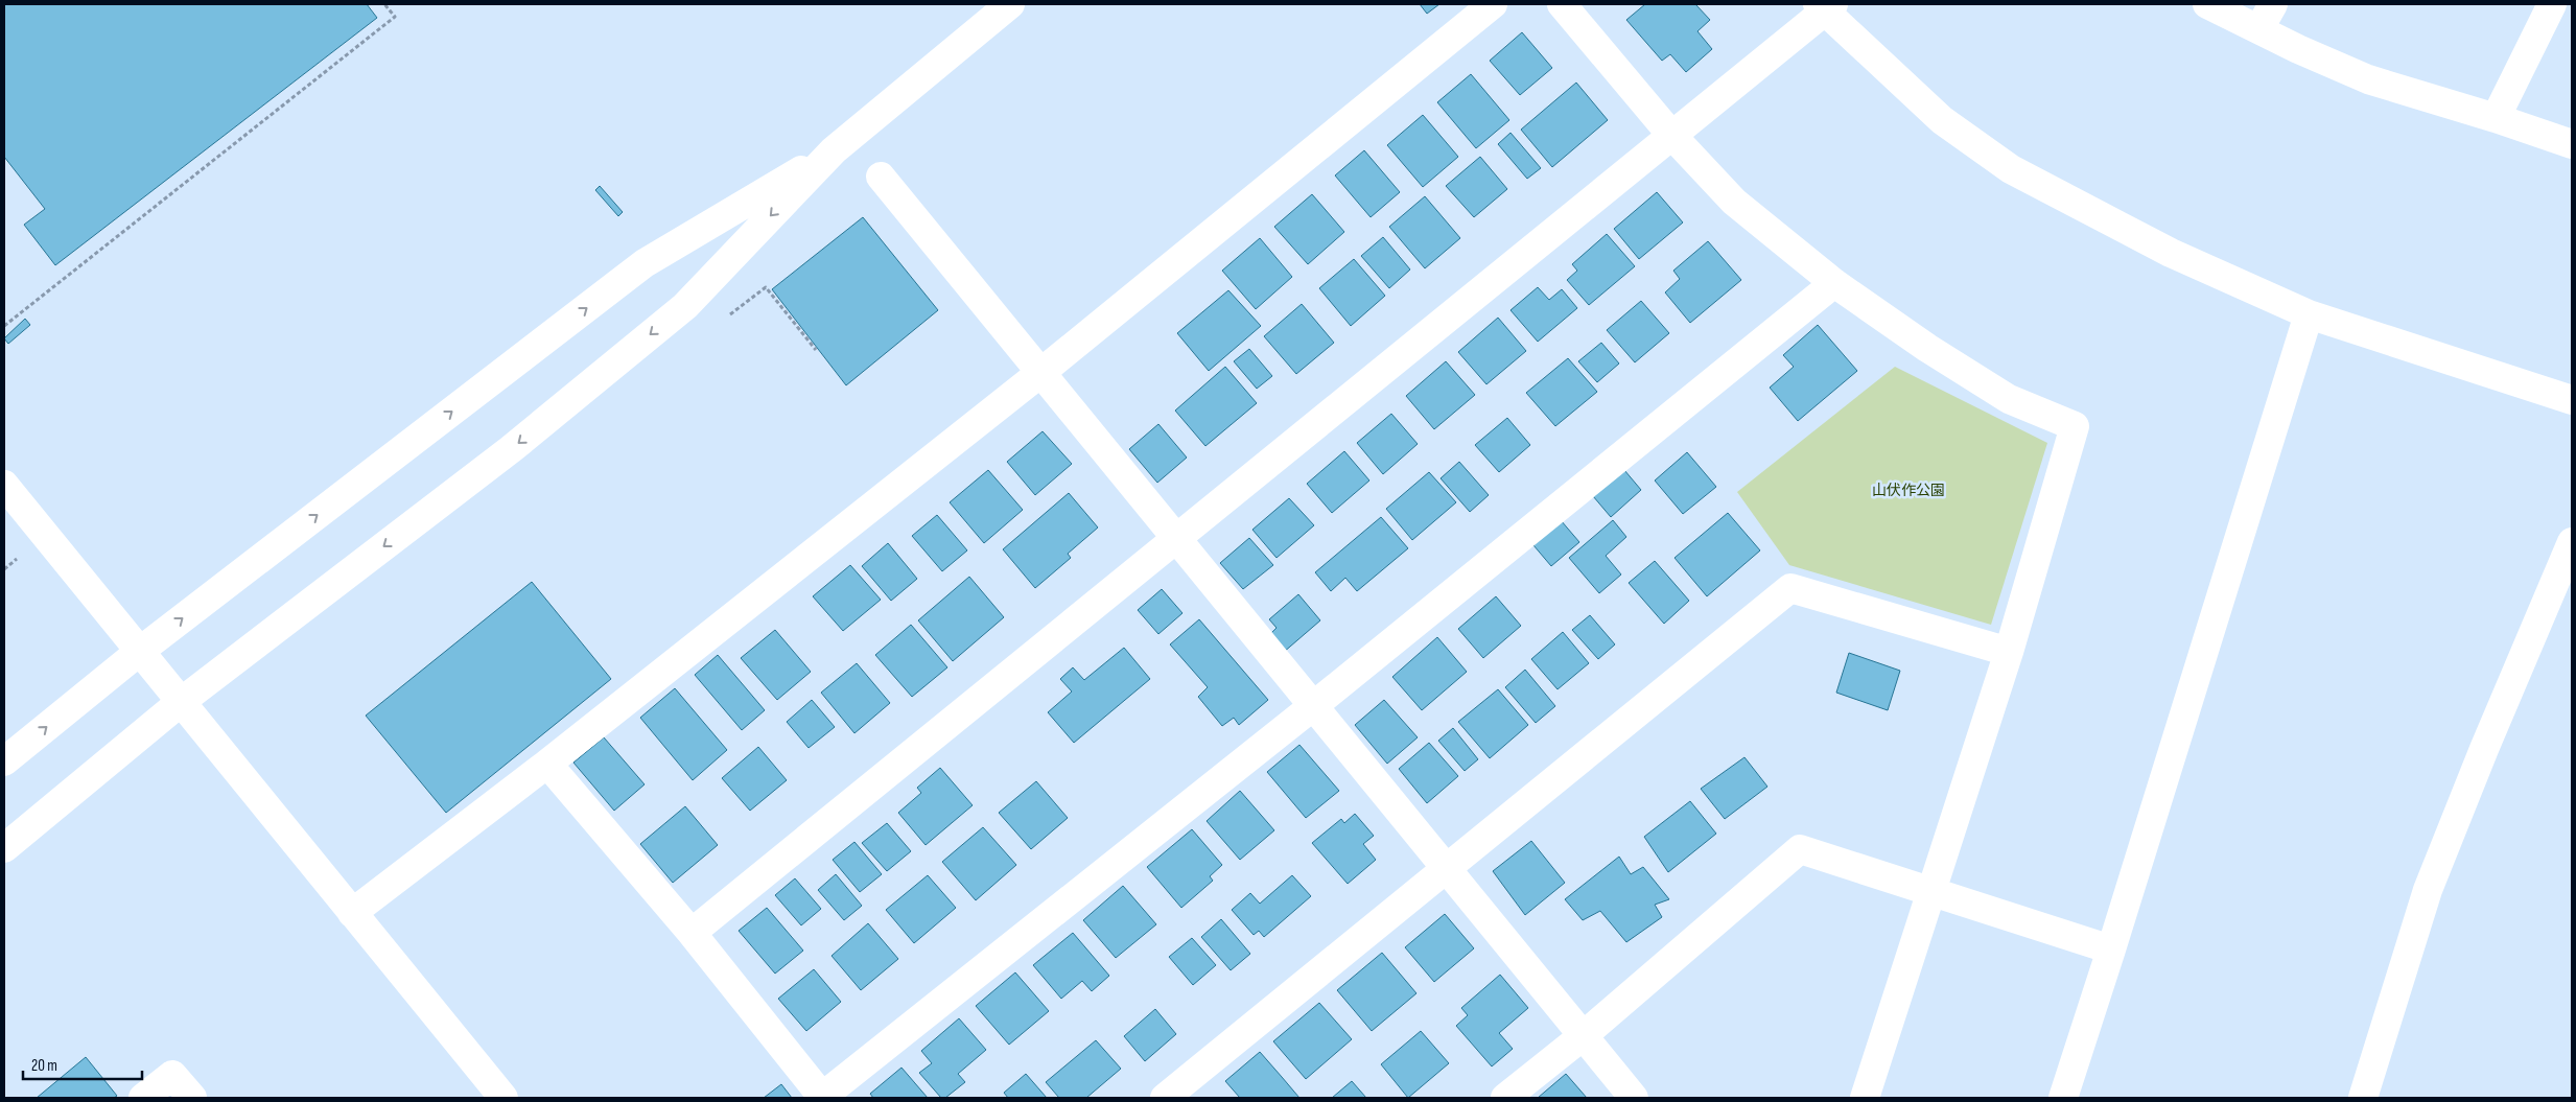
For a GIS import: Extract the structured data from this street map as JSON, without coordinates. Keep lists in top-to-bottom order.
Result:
{
  "parks": ["山伏作公園"],
  "scale_bar": "20 m"
}
